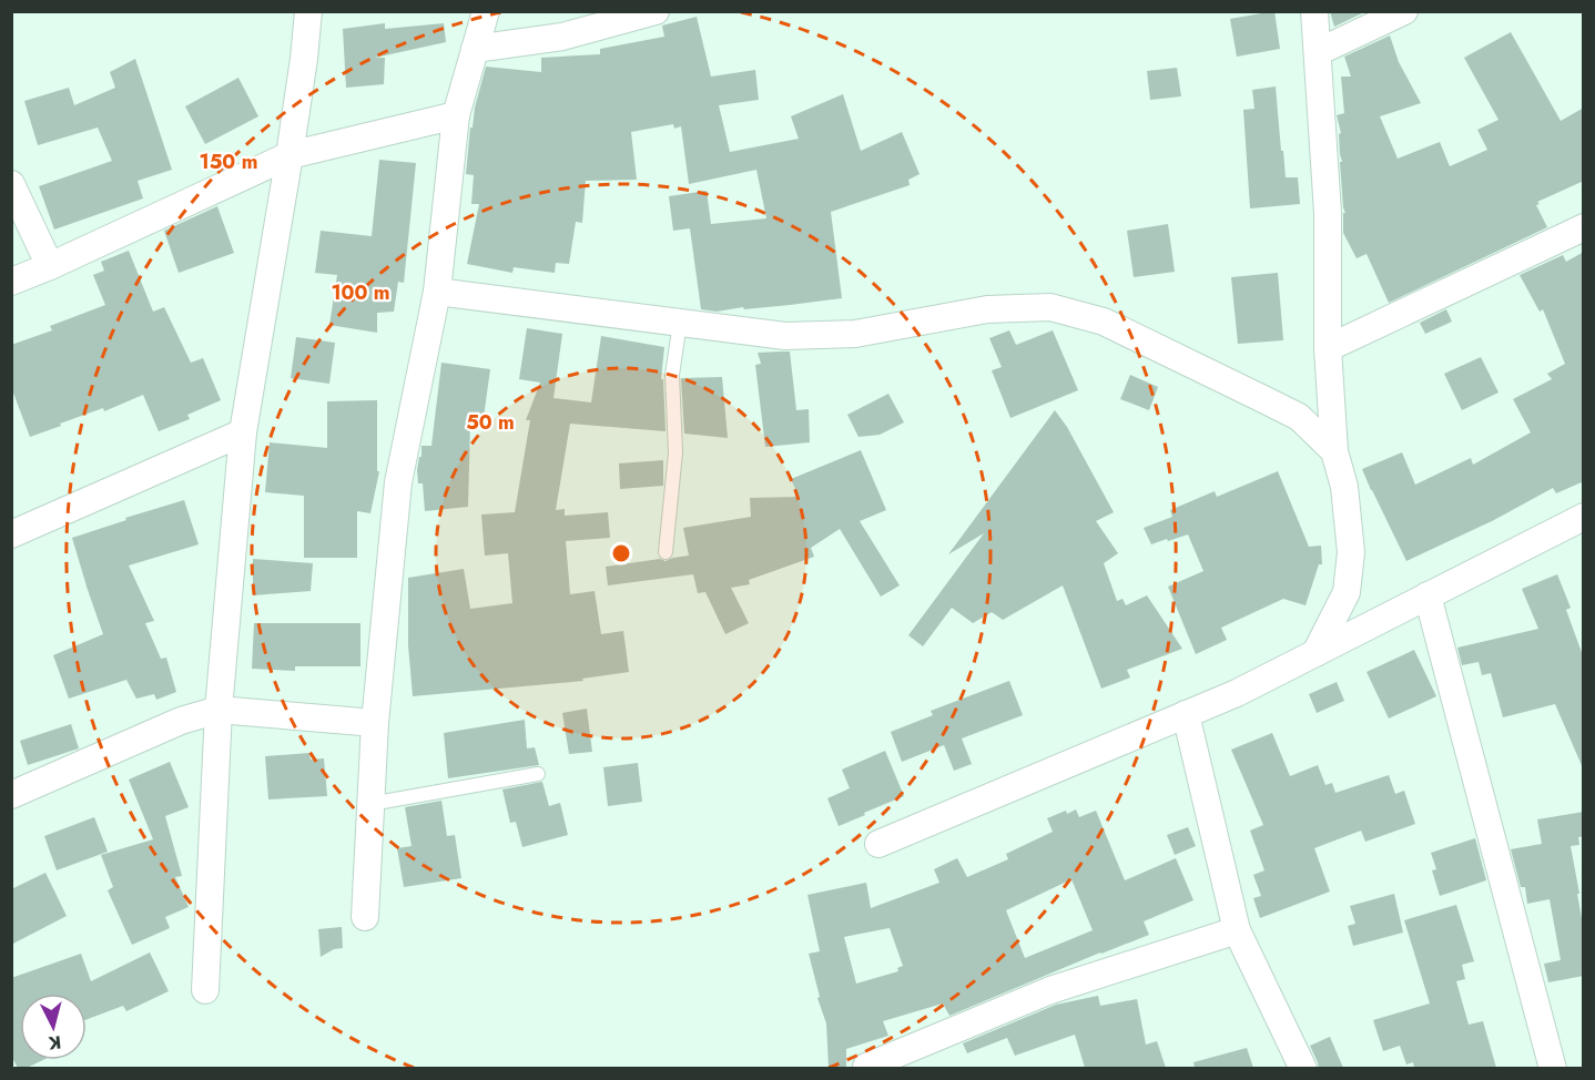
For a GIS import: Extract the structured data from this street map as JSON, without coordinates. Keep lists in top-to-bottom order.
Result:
{
  "north": "bottom",
  "rings": ["150 m", "100 m", "50 m"]
}
